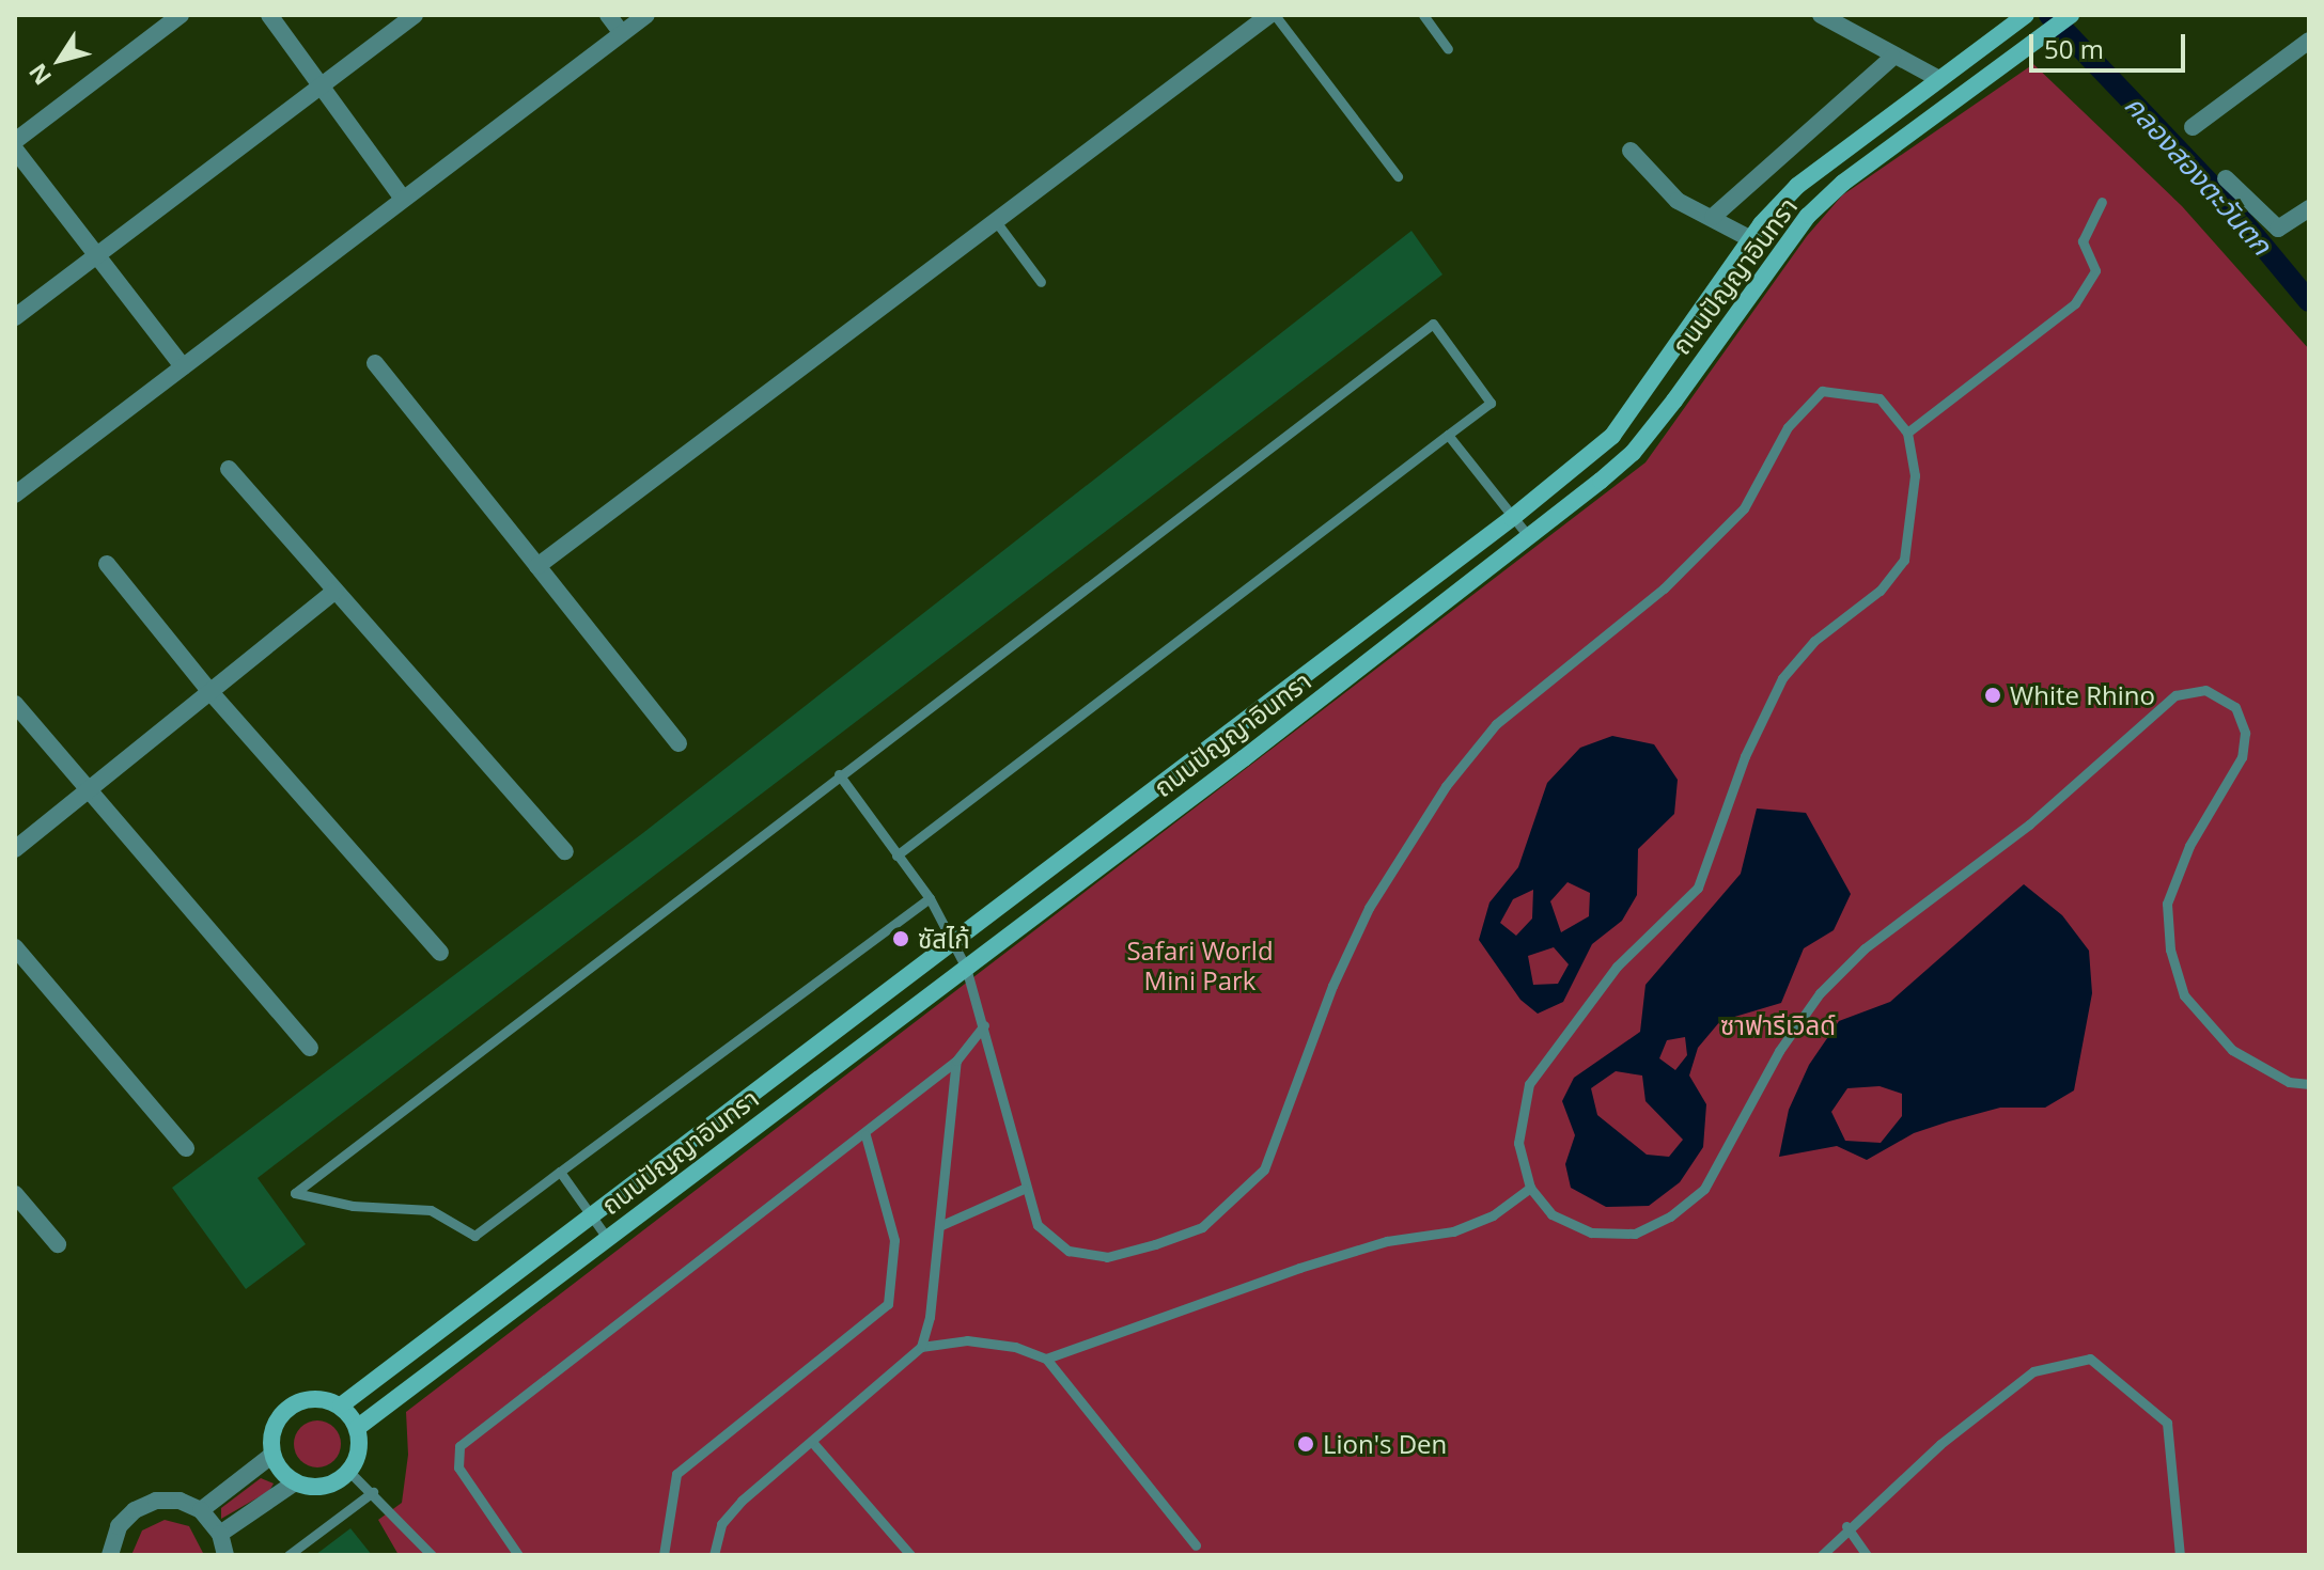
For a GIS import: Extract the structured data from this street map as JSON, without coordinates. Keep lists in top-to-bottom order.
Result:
{
  "streets": {
    "street": ["ถนนปัญญาอินทรา"]
  },
  "water": ["คลองสองตะวันตก"],
  "parks": ["Safari World Mini Park", "ซาฟารีเวิลด์"],
  "places": ["White Rhino", "ซัสไก้", "Lion's Den"],
  "scale_bar": "50 m",
  "north": "bottom left"
}
